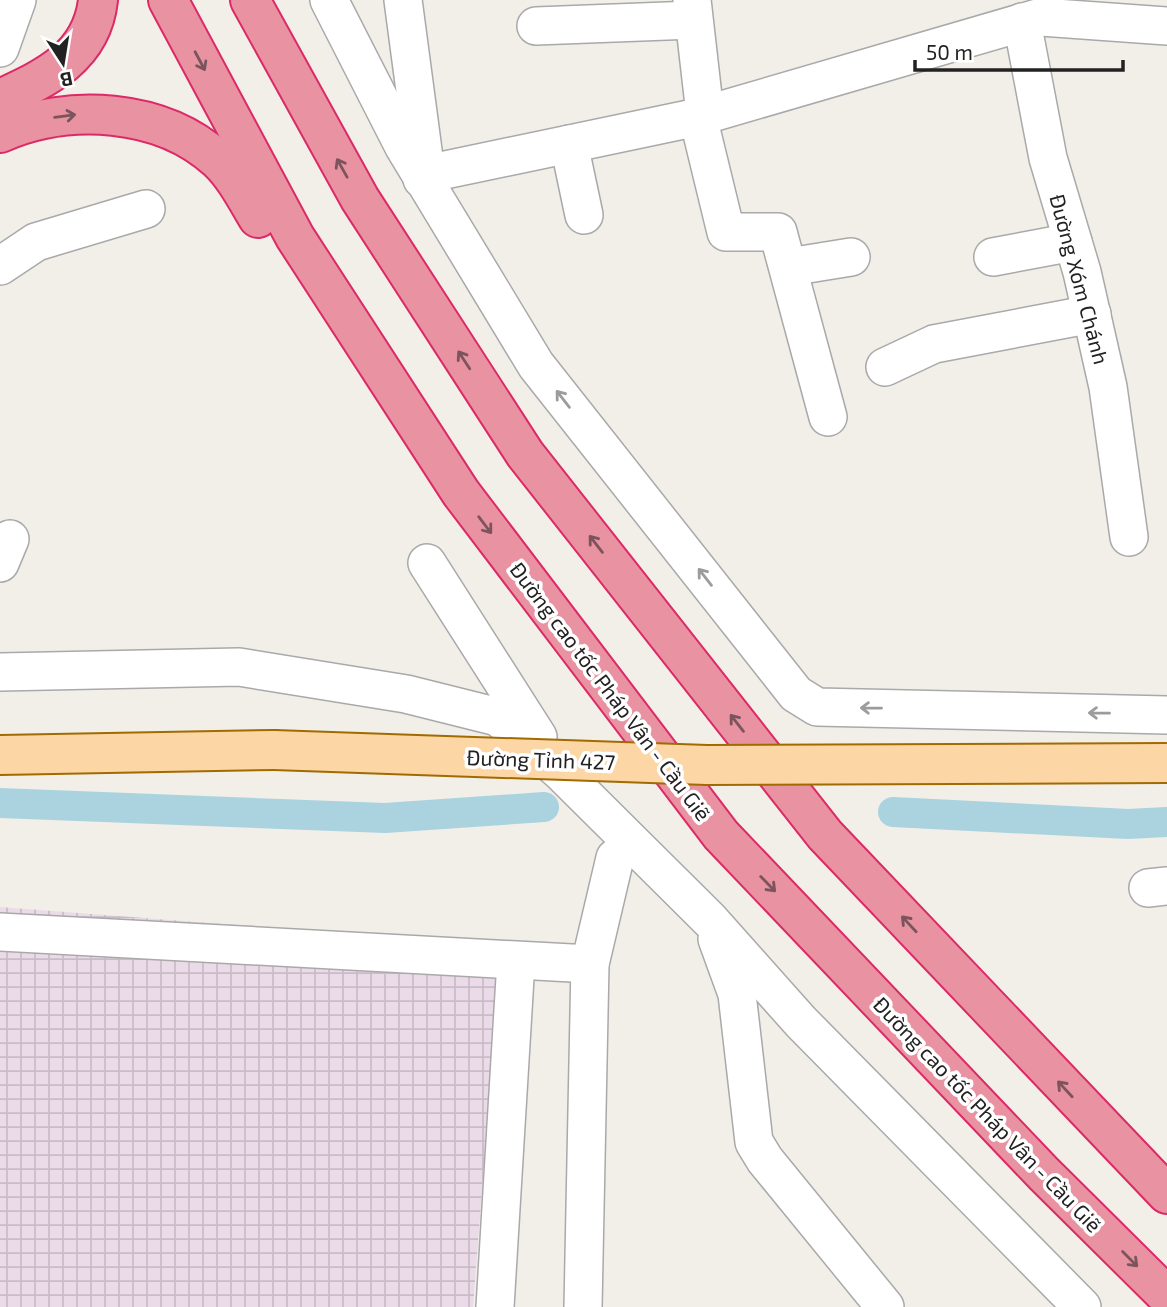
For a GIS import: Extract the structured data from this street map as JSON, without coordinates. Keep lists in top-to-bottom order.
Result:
{
  "streets": {
    "highway": ["Đường cao tốc Pháp Vân - Cầu Giẽ"],
    "main road": ["Đường Tỉnh 427"],
    "street": ["Đường Xóm Chánh"]
  },
  "scale_bar": "50 m",
  "north": "bottom"
}
